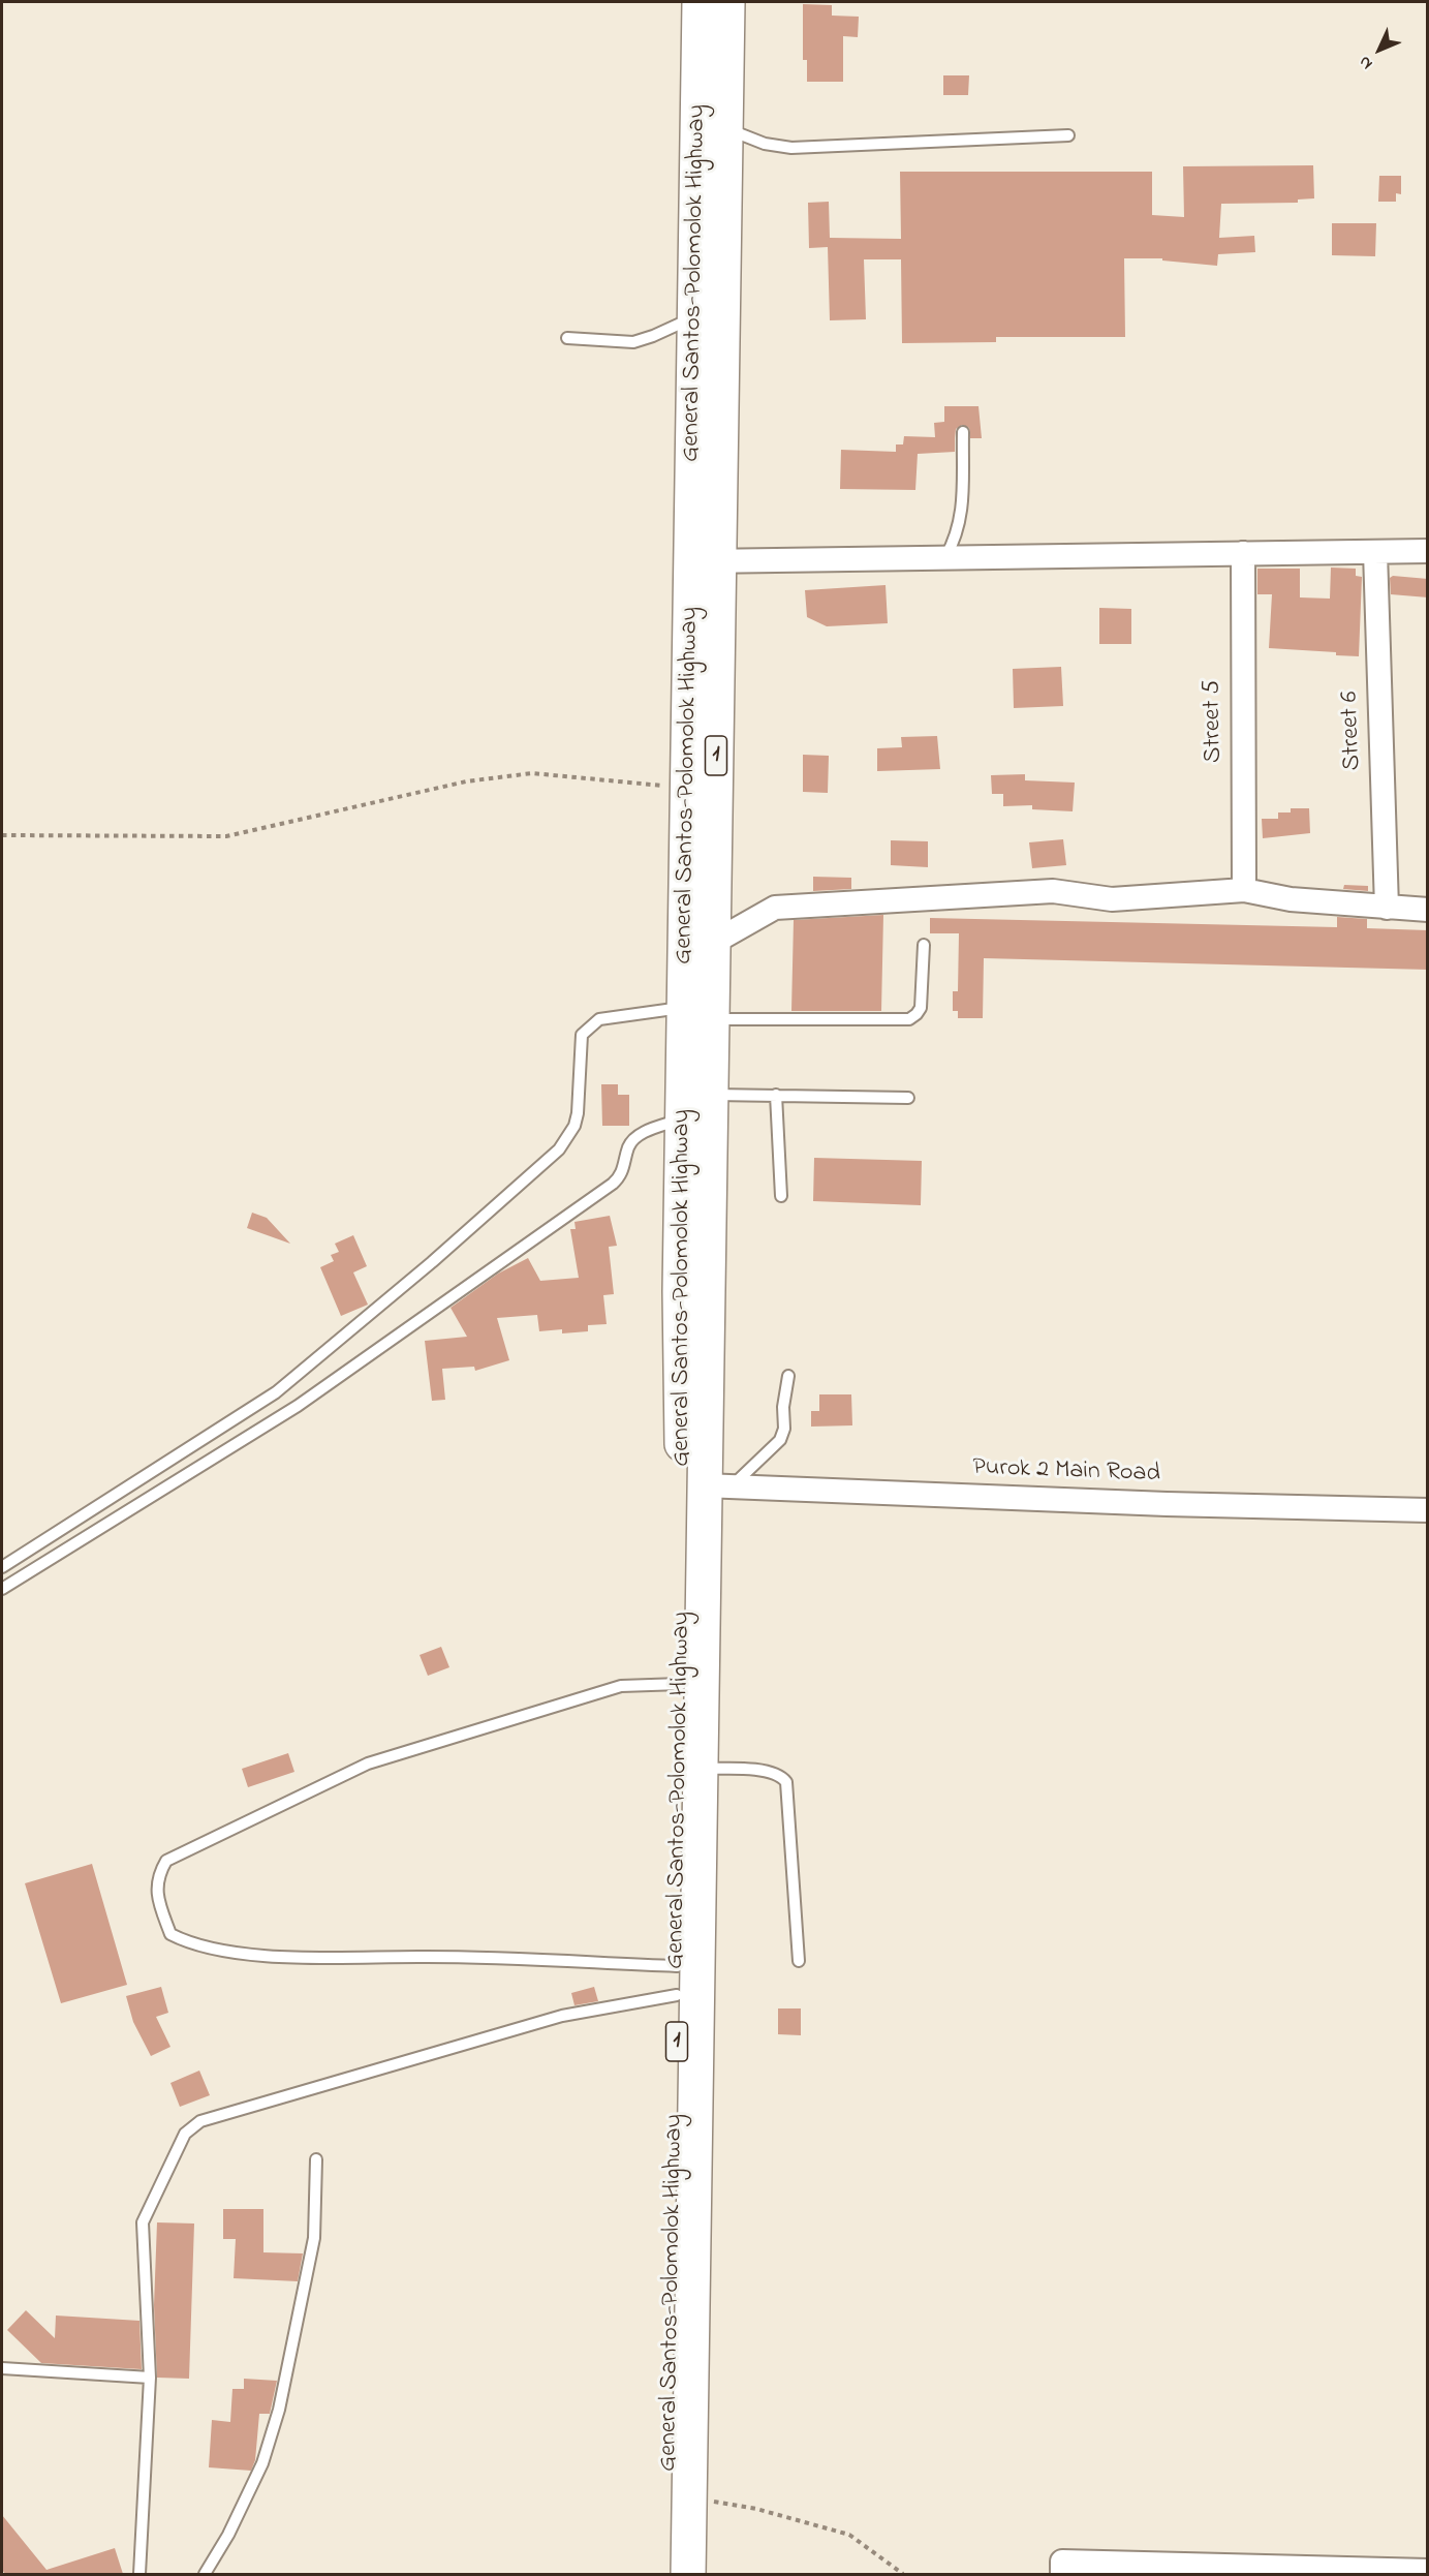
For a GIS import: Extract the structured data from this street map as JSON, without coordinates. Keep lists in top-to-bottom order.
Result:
{
  "streets": {
    "highway": ["General Santos-Polomolok Highway", "1"],
    "street": ["Street 5", "Street 6", "Purok 2 Main Road"]
  },
  "crossings": [
    ["General Santos-Polomolok Highway", "1"],
    ["1", "Purok 2 Main Road"]
  ],
  "north": "bottom left"
}
